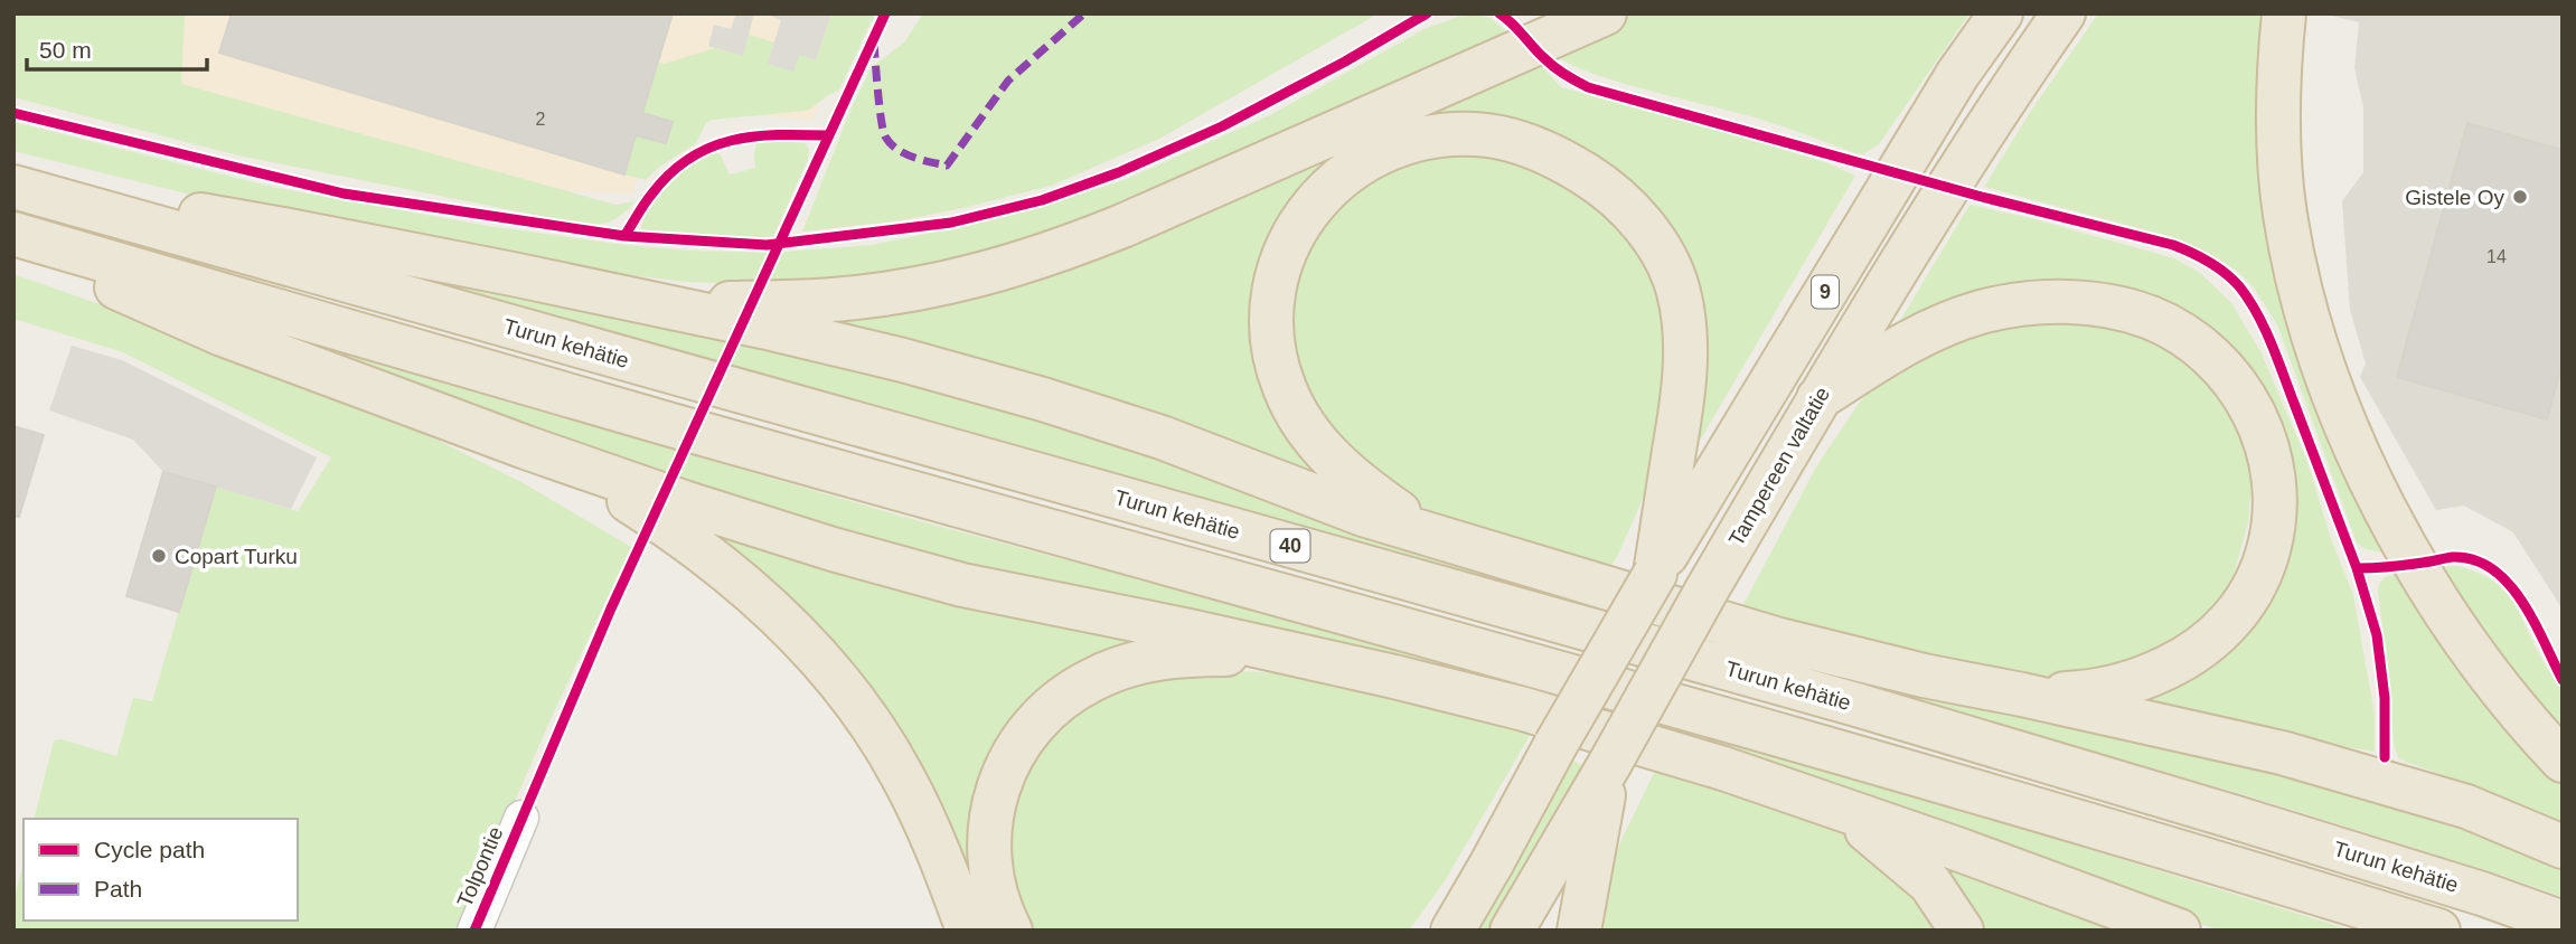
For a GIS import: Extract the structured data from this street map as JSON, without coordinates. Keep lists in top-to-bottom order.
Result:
{
  "streets": {
    "highway": [
      "9",
      "Turun kehätie",
      "Tampereen valtatie",
      "40"
    ],
    "street": ["Tolpontie"]
  },
  "places": ["Gistele Oy", "Copart Turku"],
  "house_numbers": ["2", "14"],
  "legend": ["Cycle path", "Path"],
  "scale_bar": "50 m"
}
